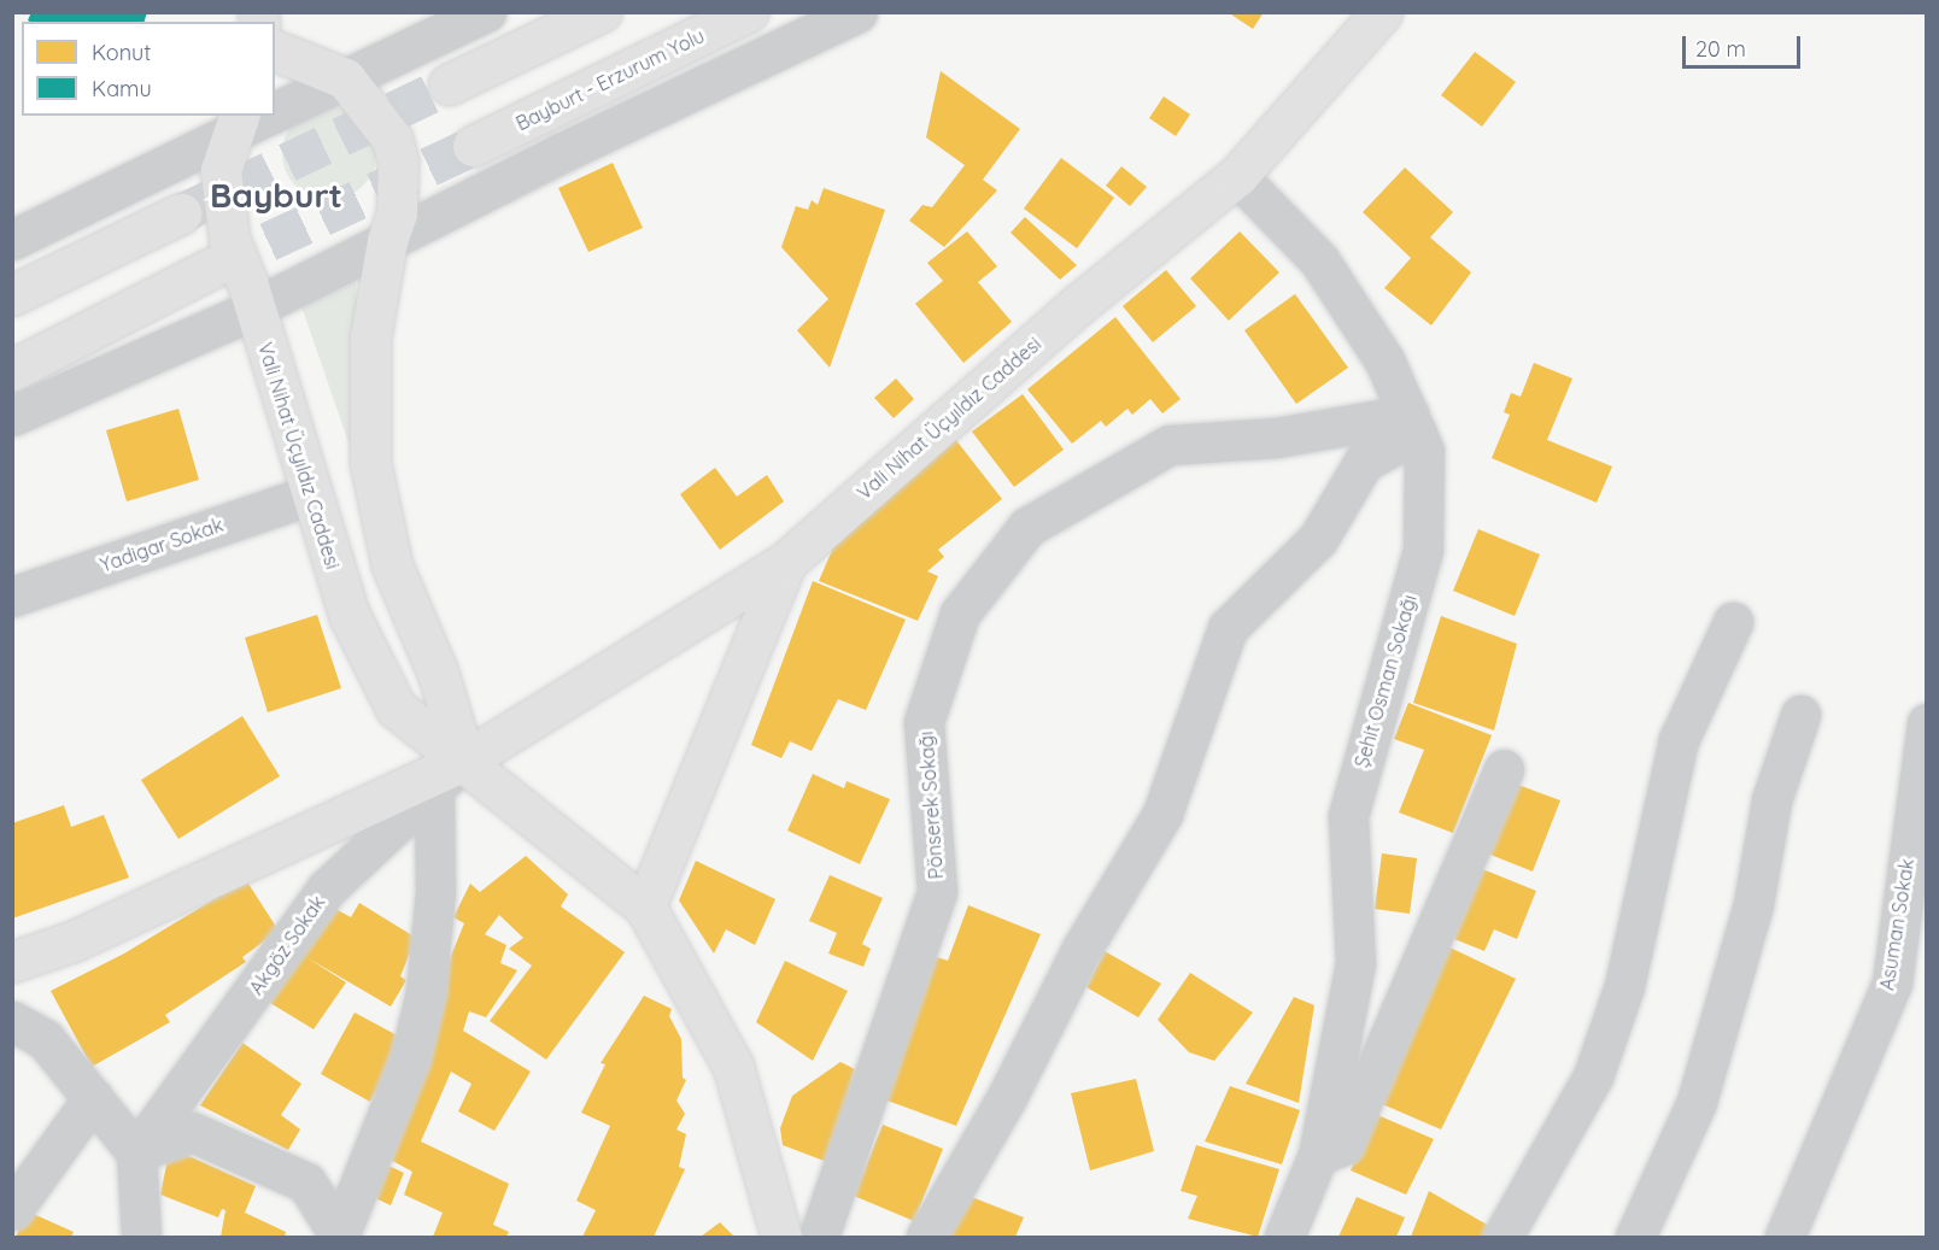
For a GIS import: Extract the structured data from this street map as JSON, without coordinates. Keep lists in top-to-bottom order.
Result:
{
  "streets": {
    "main road": ["Bayburt - Erzurum Yolu", "Vali Nihat Üçyıldız Caddesi"],
    "street": [
      "Yadigar Sokak",
      "Şehit Osman Sokağı",
      "Pönserek Sokağı",
      "Asuman Sokak",
      "Akgöz Sokak"
    ]
  },
  "crossings": [
    ["Vali Nihat Üçyıldız Caddesi", "Yadigar Sokak"],
    ["Vali Nihat Üçyıldız Caddesi", "Şehit Osman Sokağı"],
    ["Vali Nihat Üçyıldız Caddesi", "Akgöz Sokak"],
    ["Şehit Osman Sokağı", "Pönserek Sokağı"]
  ],
  "districts": ["Bayburt"],
  "legend": ["Konut", "Kamu"],
  "scale_bar": "20 m"
}
